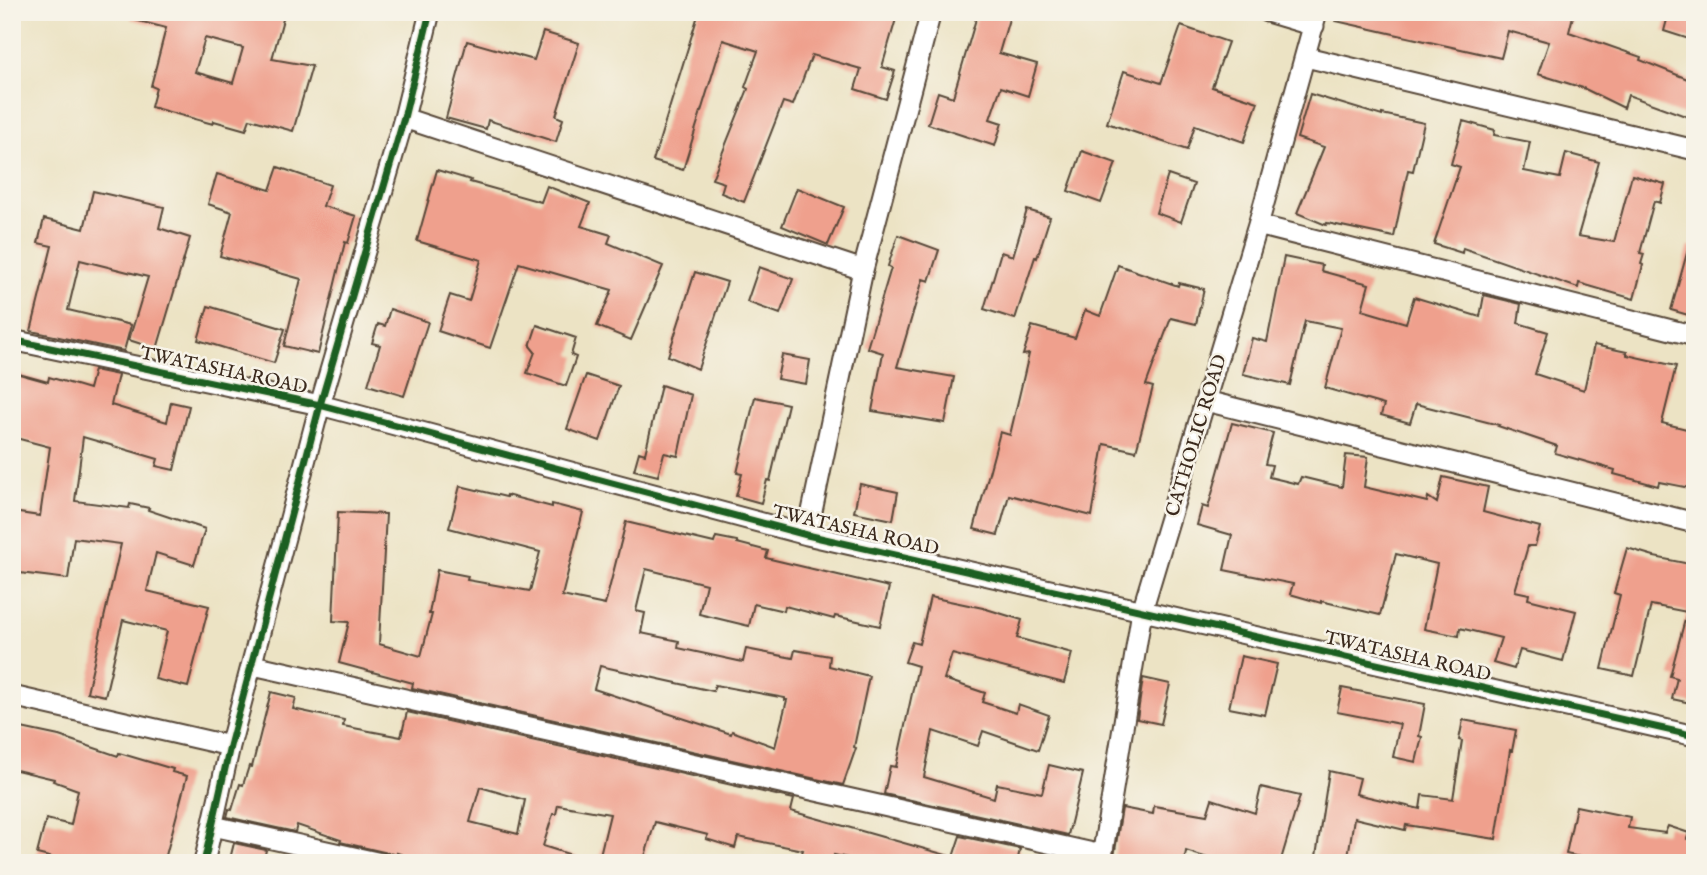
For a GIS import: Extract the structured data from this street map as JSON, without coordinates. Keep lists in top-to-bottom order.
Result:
{
  "streets": {
    "street": ["TWATASHA ROAD", "CATHOLIC ROAD"]
  },
  "crossings": [
    ["TWATASHA ROAD", "CATHOLIC ROAD"]
  ]
}
